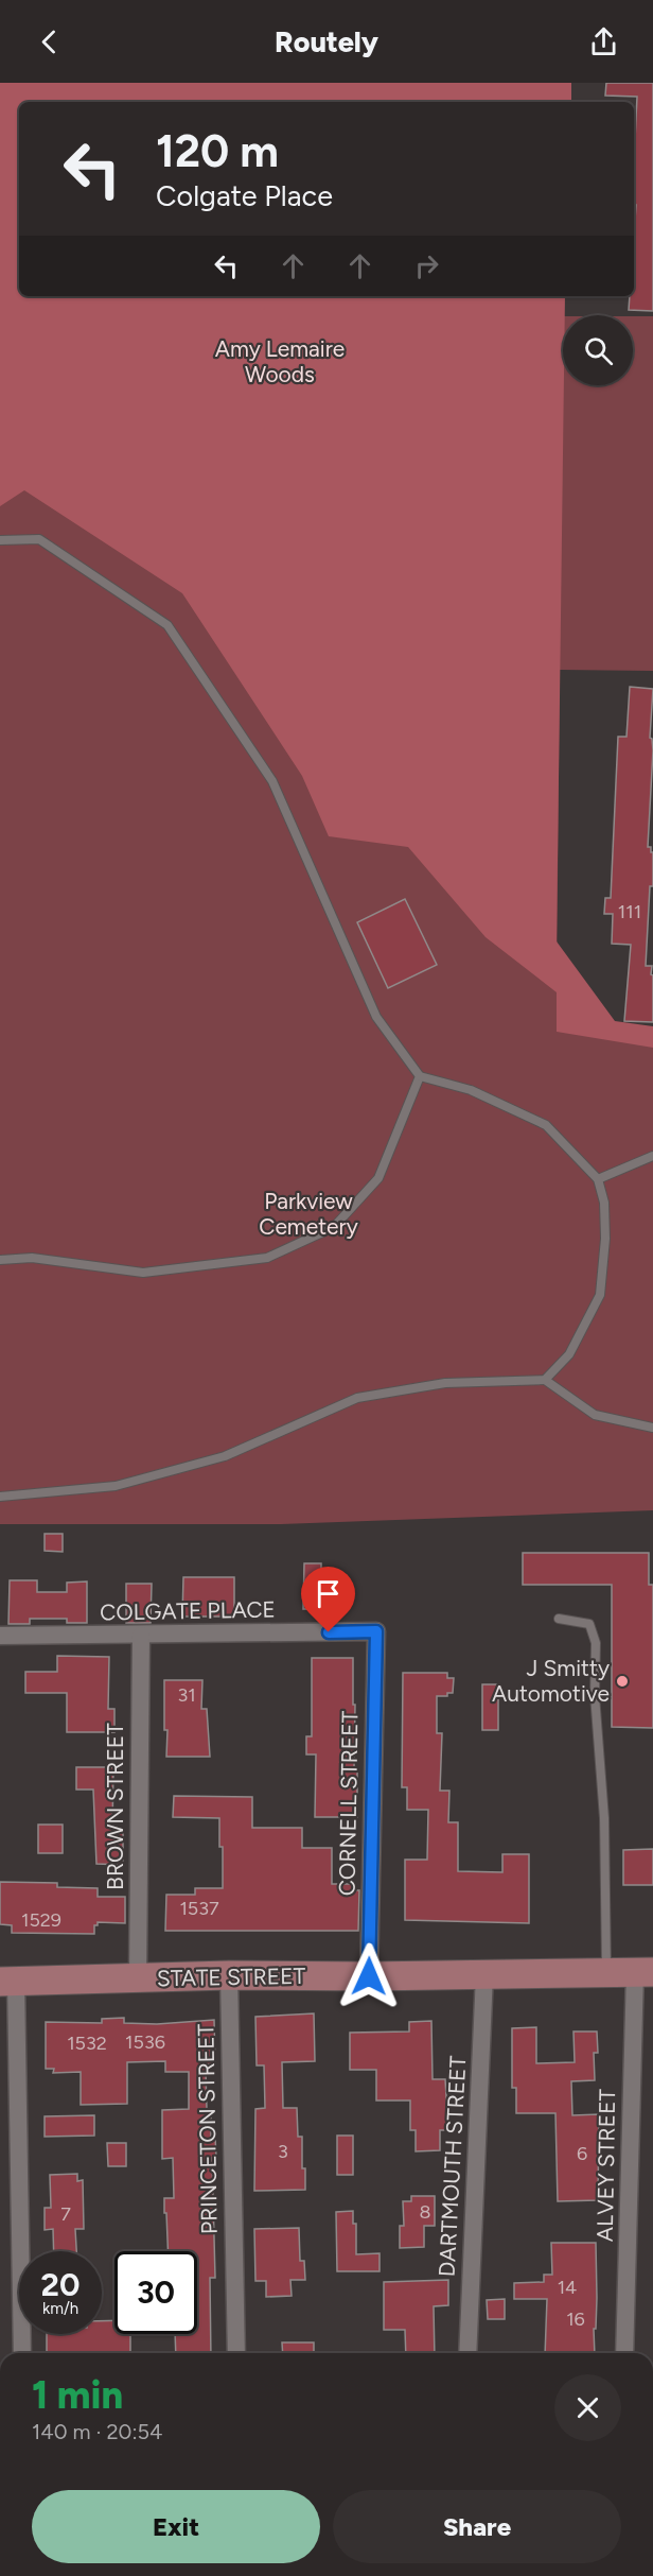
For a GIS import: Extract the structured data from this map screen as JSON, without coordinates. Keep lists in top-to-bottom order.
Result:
{
  "streets": {
    "main road": ["STATE STREET"],
    "street": [
      "COLGATE PLACE",
      "CORNELL STREET",
      "BROWN STREET",
      "PRINCETON STREET",
      "ALVEY STREET",
      "DARTMOUTH STREET"
    ]
  },
  "crossings": [
    ["COLGATE PLACE", "CORNELL STREET"],
    ["COLGATE PLACE", "BROWN STREET"],
    ["CORNELL STREET", "STATE STREET"],
    ["BROWN STREET", "STATE STREET"],
    ["STATE STREET", "PRINCETON STREET"],
    ["STATE STREET", "ALVEY STREET"],
    ["STATE STREET", "DARTMOUTH STREET"]
  ],
  "parks": ["Amy Lemaire Woods", "Parkview Cemetery"],
  "places": ["J Smitty Automotive"],
  "house_numbers": [
    "111",
    "31",
    "1537",
    "1529",
    "1536",
    "1532",
    "3",
    "6",
    "8",
    "7",
    "14",
    "16"
  ],
  "page": {
    "header": "Routely",
    "turn": ["120 m", "Colgate Place"],
    "speed": "20 km/h",
    "limit": "30",
    "heading": ["1 min", "140 m · 20:54"],
    "buttons": ["Exit", "Share"]
  }
}
